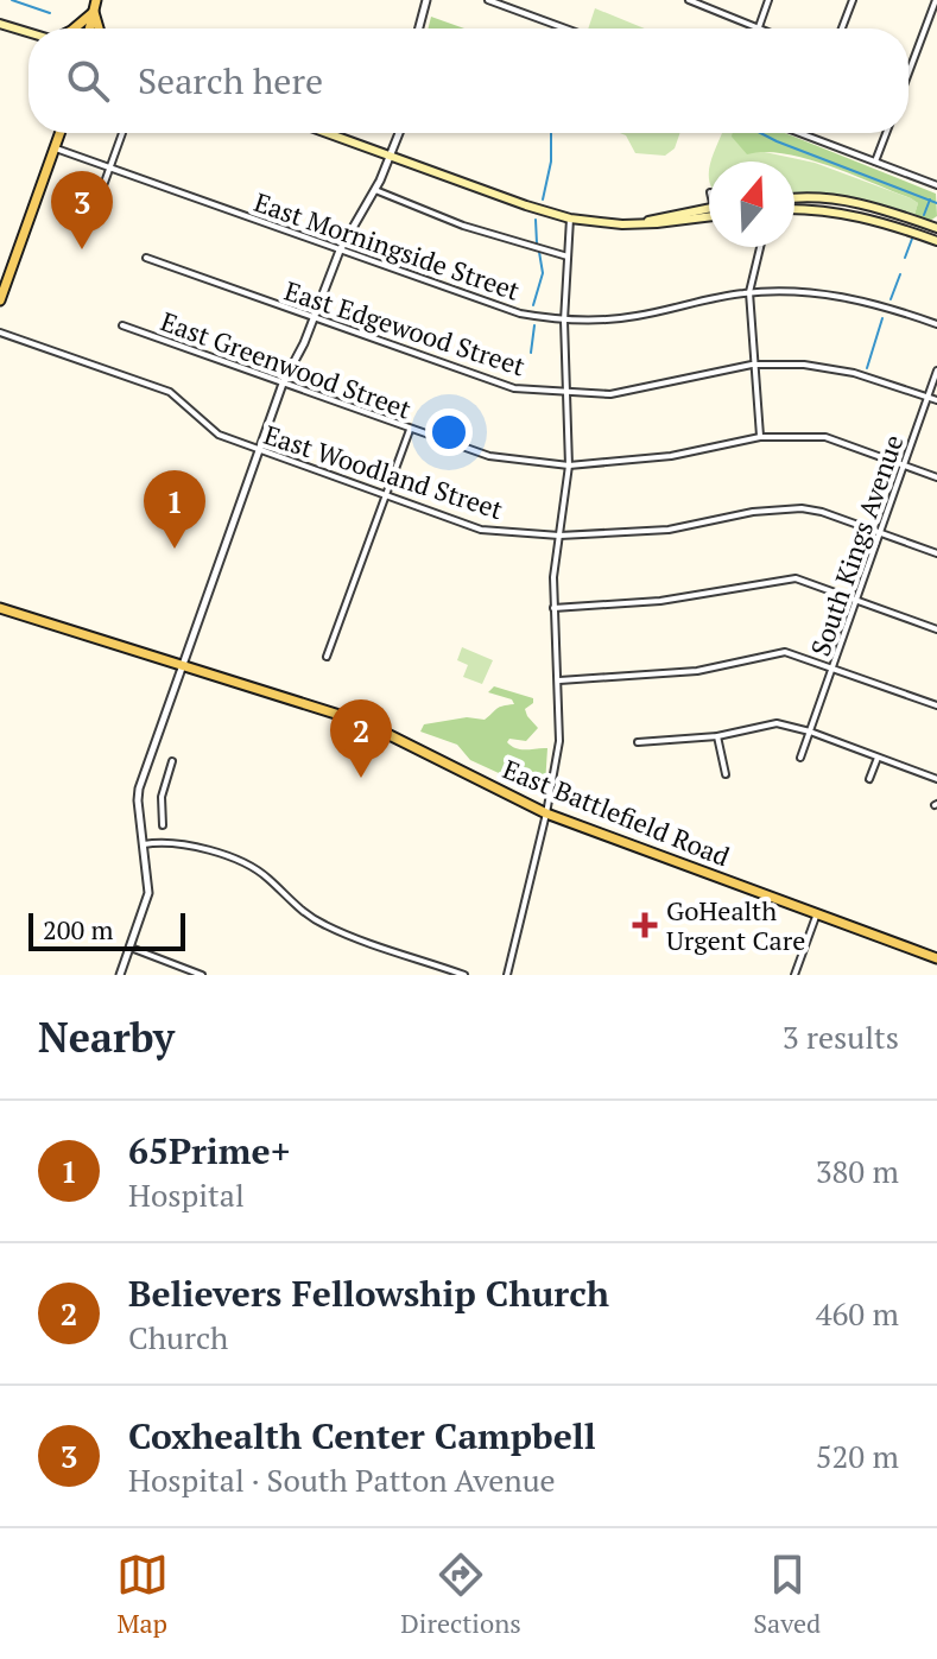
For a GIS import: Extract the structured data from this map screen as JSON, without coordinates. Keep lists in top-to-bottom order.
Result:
{
  "streets": {
    "main road": ["East Battlefield Road"],
    "street": [
      "East Morningside Street",
      "East Edgewood Street",
      "East Greenwood Street",
      "East Woodland Street",
      "South Kings Avenue"
    ]
  },
  "crossings": [
    ["East Edgewood Street", "South Kings Avenue"],
    ["East Greenwood Street", "South Kings Avenue"],
    ["East Woodland Street", "South Kings Avenue"]
  ],
  "places": {
    "health": ["GoHealth Urgent Care"]
  },
  "scale_bar": "200 m",
  "north": "top",
  "page": {
    "search": "Search here",
    "pins": ["3", "1", "2"],
    "scale": "200 m",
    "heading": ["Nearby", "3 results"],
    "list": [
      {
        "mark": "1",
        "name": "65Prime+",
        "note": "Hospital",
        "value": "380 m"
      },
      {
        "mark": "2",
        "name": "Believers Fellowship Church",
        "note": "Church",
        "value": "460 m"
      },
      {
        "mark": "3",
        "name": "Coxhealth Center Campbell",
        "note": "Hospital · South Patton Avenue",
        "value": "520 m"
      }
    ],
    "nav": ["Map", "Directions", "Saved"]
  }
}
